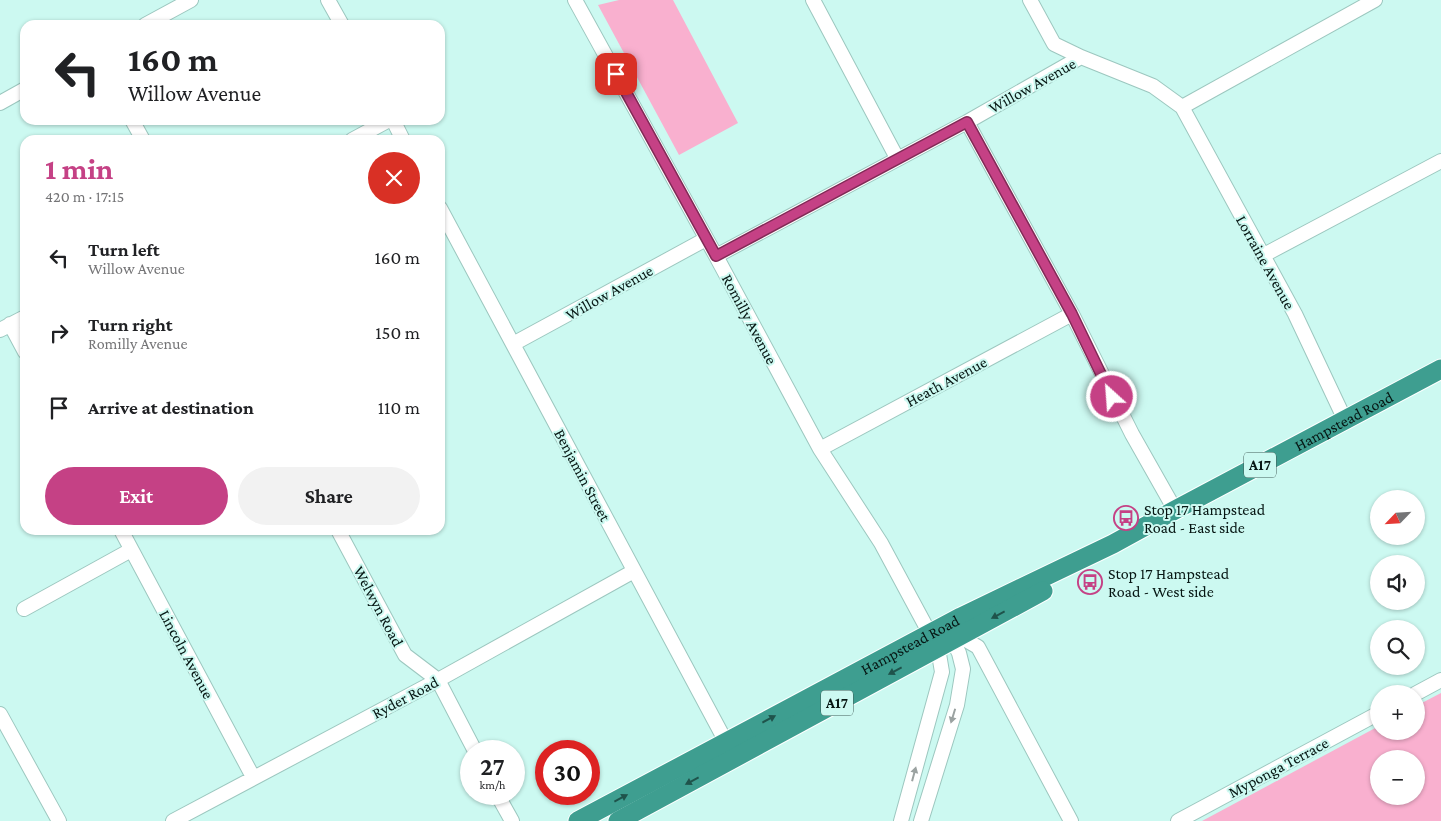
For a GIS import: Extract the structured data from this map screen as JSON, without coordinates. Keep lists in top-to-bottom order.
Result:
{
  "streets": {
    "highway": ["Hampstead Road", "A17"],
    "street": [
      "Willow Avenue",
      "Lorraine Avenue",
      "Romilly Avenue",
      "Heath Avenue",
      "Benjamin Street",
      "Welwyn Road",
      "Lincoln Avenue",
      "Ryder Road",
      "Myponga Terrace"
    ]
  },
  "crossings": [
    ["Willow Avenue", "Lorraine Avenue"],
    ["Willow Avenue", "Romilly Avenue"],
    ["Willow Avenue", "Benjamin Street"],
    ["Lorraine Avenue", "Hampstead Road"],
    ["Romilly Avenue", "Heath Avenue"],
    ["Romilly Avenue", "Hampstead Road"],
    ["Hampstead Road", "Benjamin Street"],
    ["Benjamin Street", "Ryder Road"],
    ["Welwyn Road", "Ryder Road"],
    ["Lincoln Avenue", "Ryder Road"]
  ],
  "places": {
    "bus stop": ["Stop 17 Hampstead Road - East side", "Stop 17 Hampstead Road - West side"]
  },
  "north": "bottom left",
  "page": {
    "turn": ["160 m", "Willow Avenue"],
    "heading": ["1 min", "420 m · 17:15"],
    "list": [
      {
        "name": "Turn left",
        "note": "Willow Avenue",
        "value": "160 m"
      },
      {
        "name": "Turn right",
        "note": "Romilly Avenue",
        "value": "150 m"
      },
      {
        "name": "Arrive at destination",
        "value": "110 m"
      }
    ],
    "buttons": ["Exit", "Share"],
    "map_buttons": ["+", "−"],
    "speed": "27 km/h",
    "limit": "30"
  }
}
